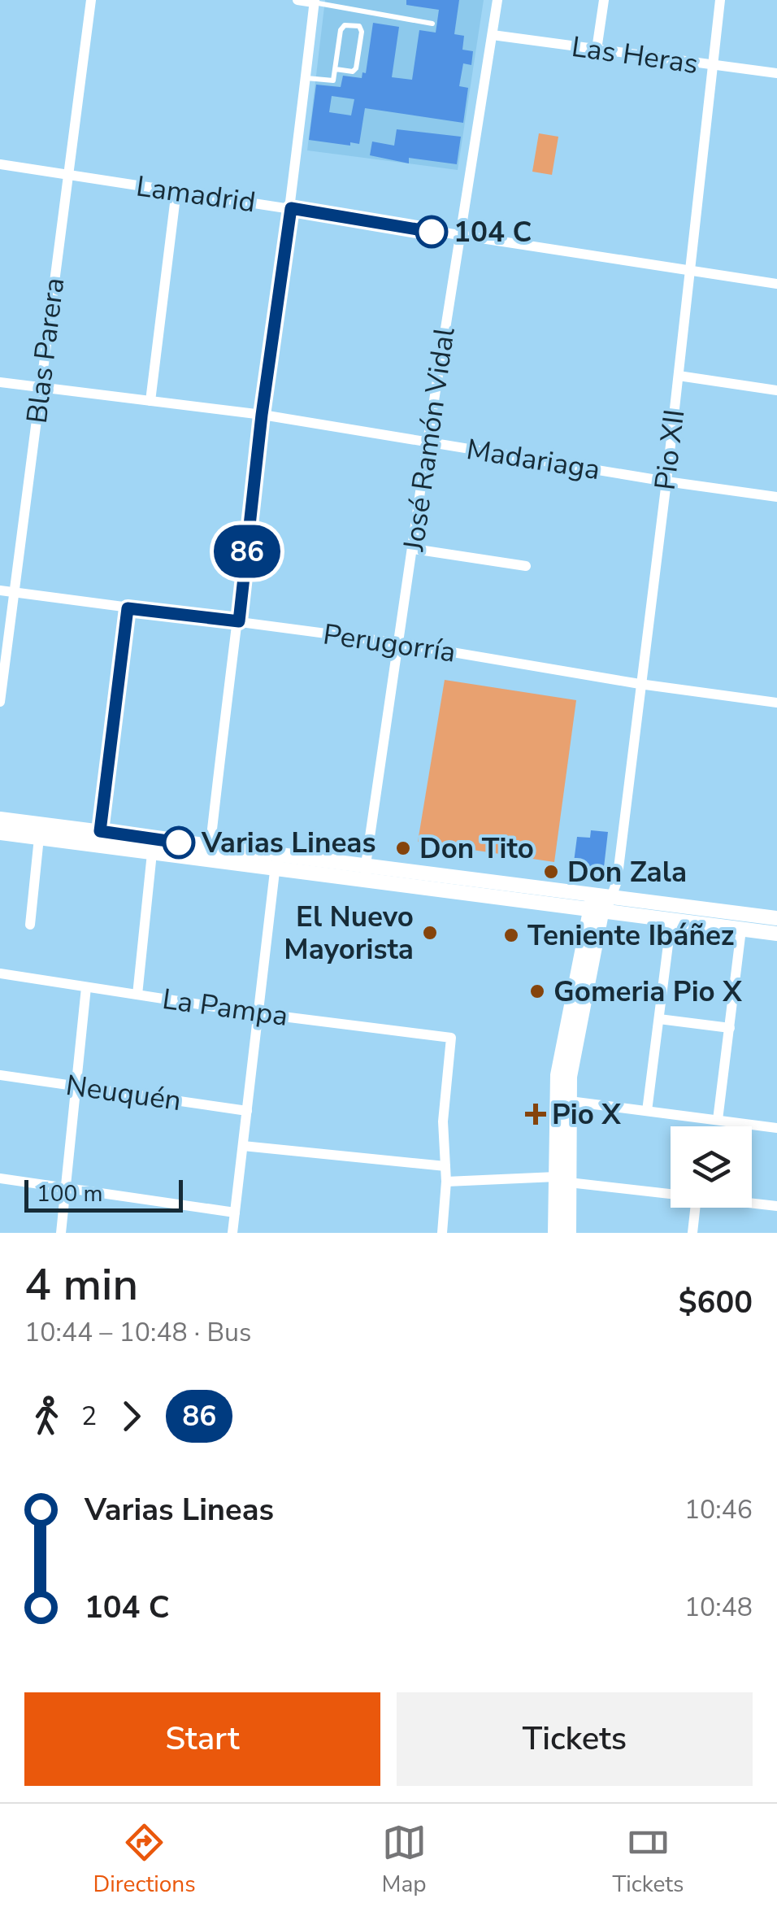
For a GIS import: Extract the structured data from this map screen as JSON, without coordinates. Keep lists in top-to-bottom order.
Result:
{
  "streets": {
    "street": [
      "Las Heras",
      "Lamadrid",
      "Blas Parera",
      "José Ramón Vidal",
      "Pio XII",
      "Madariaga",
      "Perugorría",
      "La Pampa",
      "Neuquén"
    ]
  },
  "crossings": [
    ["Las Heras", "José Ramón Vidal"],
    ["Las Heras", "Pio XII"],
    ["Lamadrid", "Blas Parera"],
    ["Lamadrid", "José Ramón Vidal"],
    ["Lamadrid", "Pio XII"],
    ["Blas Parera", "Madariaga"],
    ["Blas Parera", "Perugorría"],
    ["José Ramón Vidal", "Madariaga"],
    ["José Ramón Vidal", "Perugorría"],
    ["Pio XII", "Madariaga"],
    ["Pio XII", "Perugorría"]
  ],
  "places": {
    "other": [
      "104 C",
      "Varias Lineas",
      "Don Tito",
      "Don Zala",
      "El Nuevo Mayorista",
      "Teniente Ibáñez",
      "Gomeria Pio X"
    ],
    "health": ["Pio X"]
  },
  "lines": ["bus line 86"],
  "scale_bar": "100 m",
  "page": {
    "on_map": "86",
    "scale": "100 m",
    "heading": ["4 min", "10:44 – 10:48 · Bus", "$600"],
    "legs": ["2", "86"],
    "list": [
      {
        "name": "Varias Lineas",
        "value": "10:46"
      },
      {
        "name": "104 C",
        "value": "10:48"
      }
    ],
    "buttons": ["Start", "Tickets"],
    "tabs": ["Directions", "Map", "Tickets"]
  }
}
